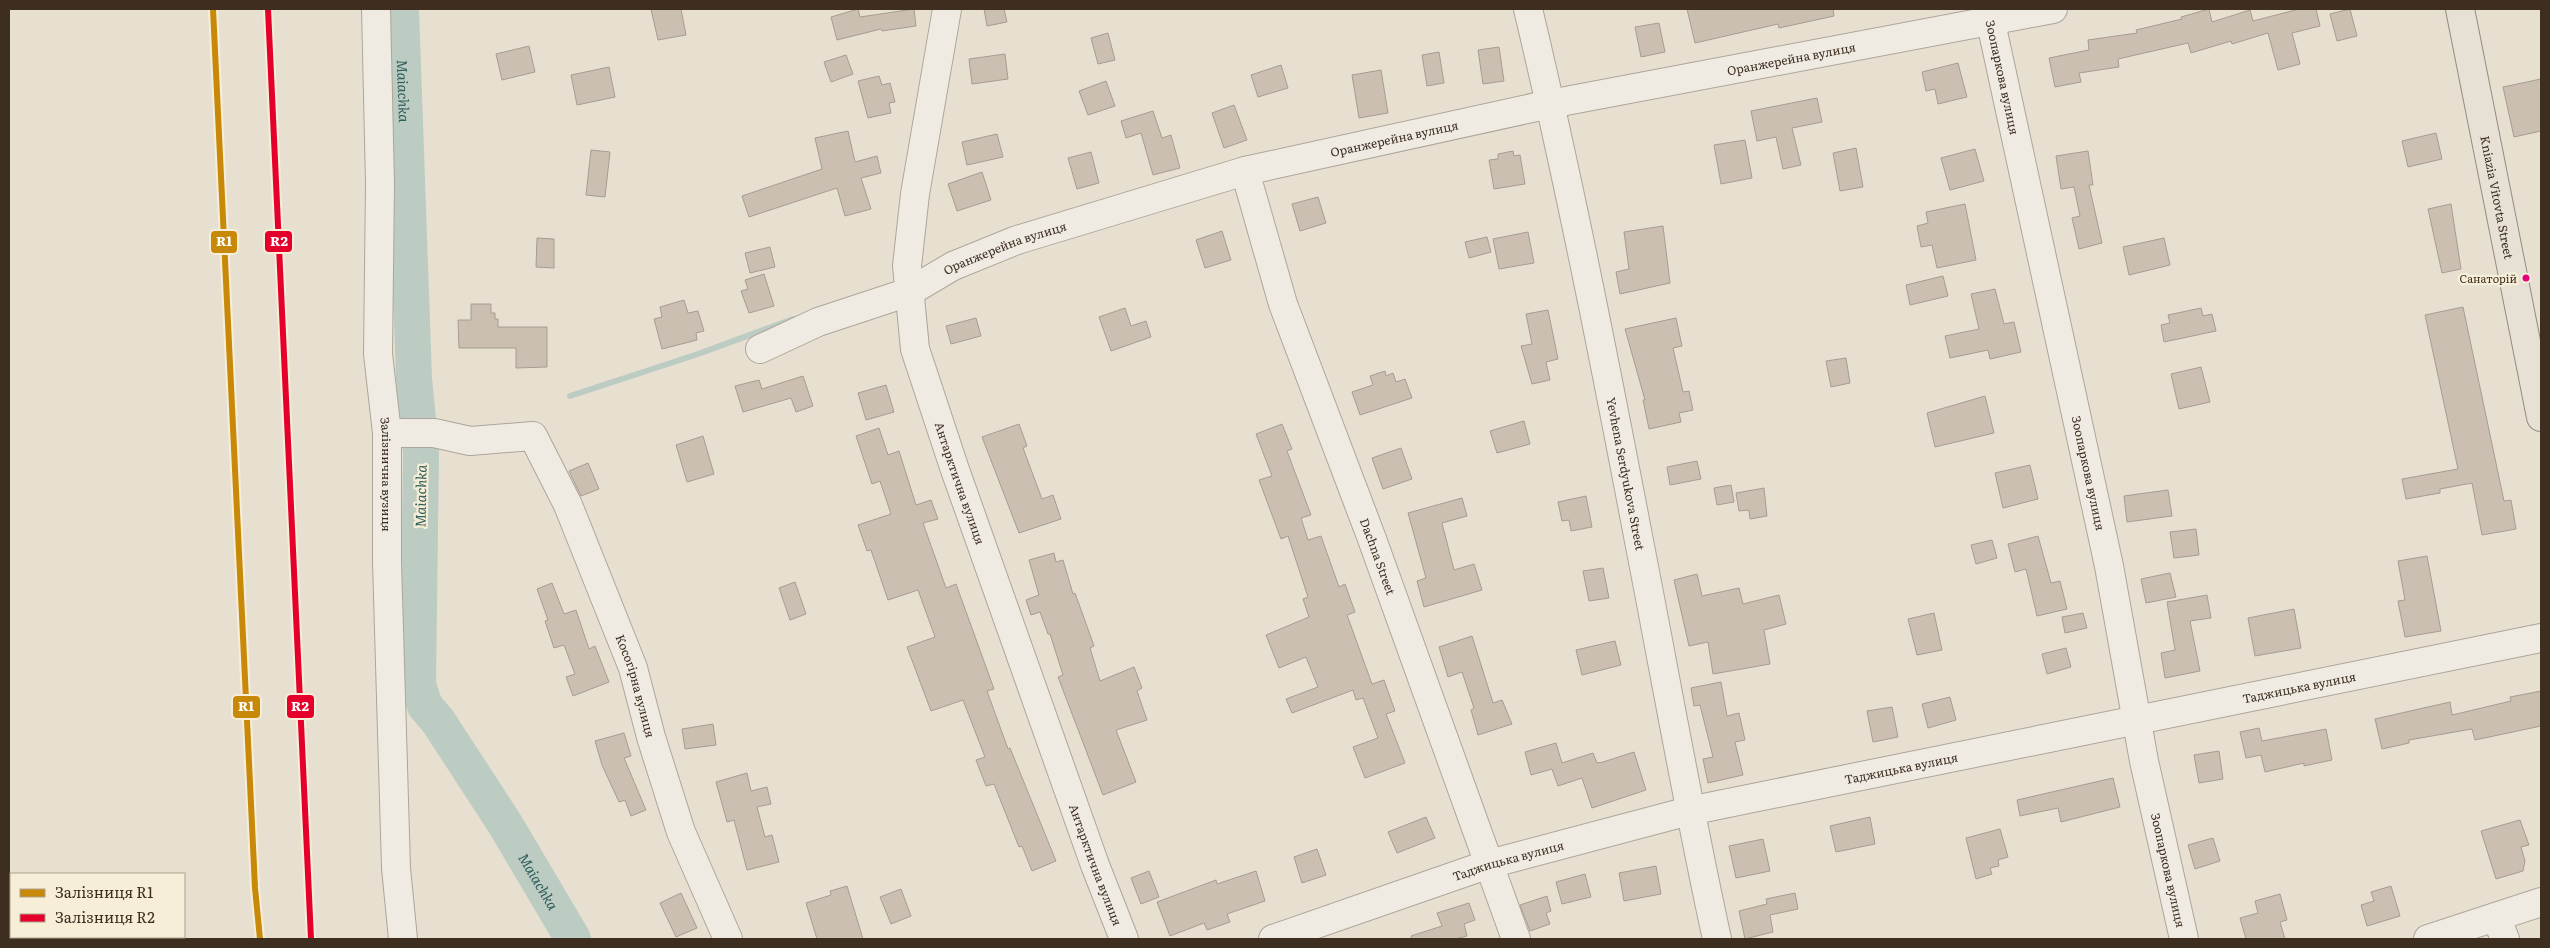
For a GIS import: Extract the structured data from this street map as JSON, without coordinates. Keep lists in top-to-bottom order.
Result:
{
  "streets": {
    "main road": ["Kniazia Vitovta Street"],
    "street": [
      "Оранжерейна вулиця",
      "Зоопаркова вулиця",
      "Yevhena Serdyukova Street",
      "Залізнична вузиця",
      "Антарктична вулиця",
      "Dachna Street",
      "Косогірна вулиця",
      "Таджицька вулиця"
    ]
  },
  "crossings": [
    ["Оранжерейна вулиця", "Зоопаркова вулиця"],
    ["Оранжерейна вулиця", "Yevhena Serdyukova Street"],
    ["Оранжерейна вулиця", "Антарктична вулиця"],
    ["Оранжерейна вулиця", "Dachna Street"],
    ["Зоопаркова вулиця", "Таджицька вулиця"],
    ["Yevhena Serdyukova Street", "Таджицька вулиця"],
    ["Залізнична вузиця", "Косогірна вулиця"],
    ["Dachna Street", "Таджицька вулиця"]
  ],
  "water": ["Maiachka"],
  "places": ["Санаторій"],
  "lines": ["rail line R1", "rail line R2"],
  "legend": ["Залізниця R1", "Залізниця R2"]
}
